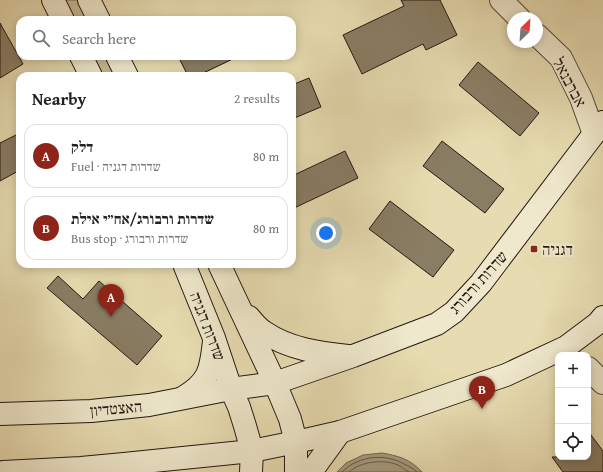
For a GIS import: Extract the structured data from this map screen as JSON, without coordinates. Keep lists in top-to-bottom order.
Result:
{
  "streets": {
    "main road": [
      "אברבנאל",
      "שדרות ורבורג",
      "שדרות דגניה",
      "האצטדיון"
    ]
  },
  "crossings": [
    ["אברבנאל", "שדרות ורבורג"],
    ["שדרות ורבורג", "שדרות דגניה"],
    ["שדרות ורבורג", "האצטדיון"],
    ["שדרות דגניה", "האצטדיון"]
  ],
  "places": {
    "transit": ["דגניה"]
  },
  "north": "top right",
  "page": {
    "search": "Search here",
    "heading": ["Nearby", "2 results"],
    "list": [
      {
        "mark": "A",
        "name": "דלק",
        "note": "Fuel · שדרות דגניה",
        "value": "80 m"
      },
      {
        "mark": "B",
        "name": "שדרות ורבורג/אח״י אילת",
        "note": "Bus stop · שדרות ורבורג",
        "value": "80 m"
      }
    ],
    "pins": ["A", "B"],
    "map_buttons": ["+", "−"]
  }
}
